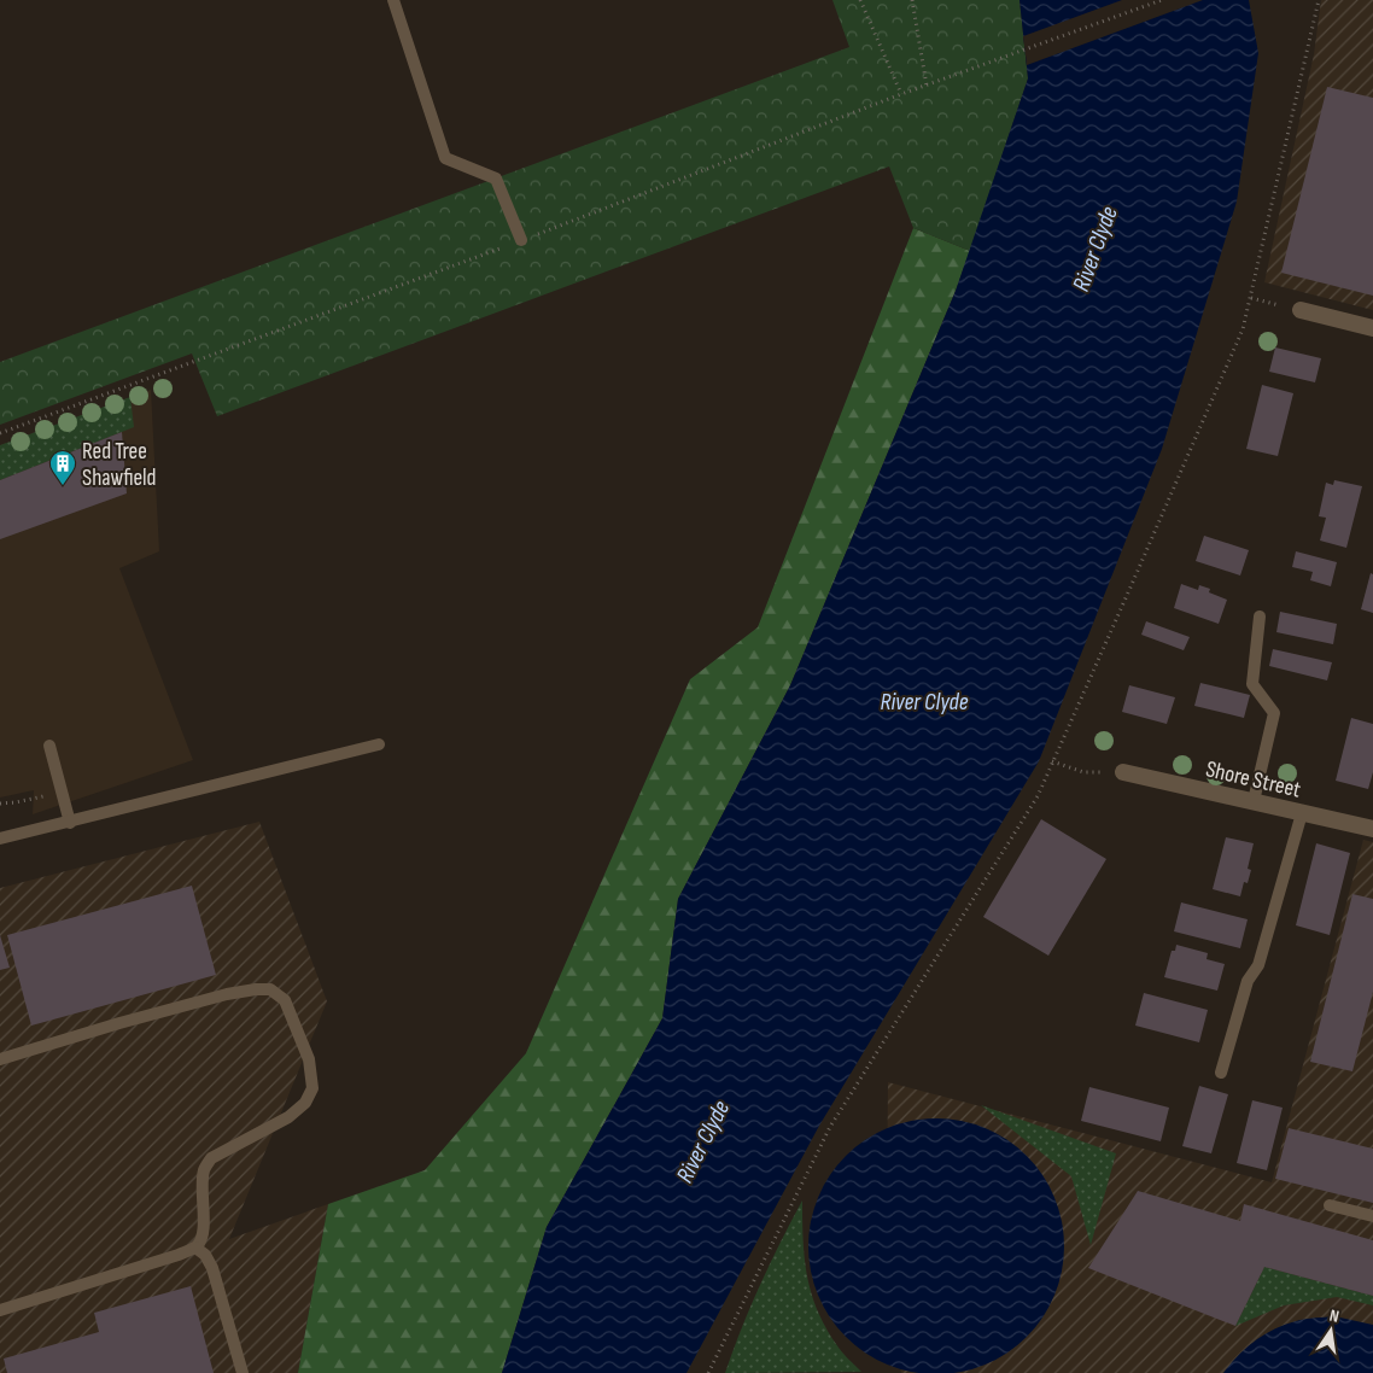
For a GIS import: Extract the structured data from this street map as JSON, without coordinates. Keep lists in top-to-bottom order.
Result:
{
  "streets": {
    "street": ["Shore Street"]
  },
  "water": ["River Clyde"],
  "places": {
    "building": ["Red Tree Shawfield"]
  },
  "north": "top"
}
